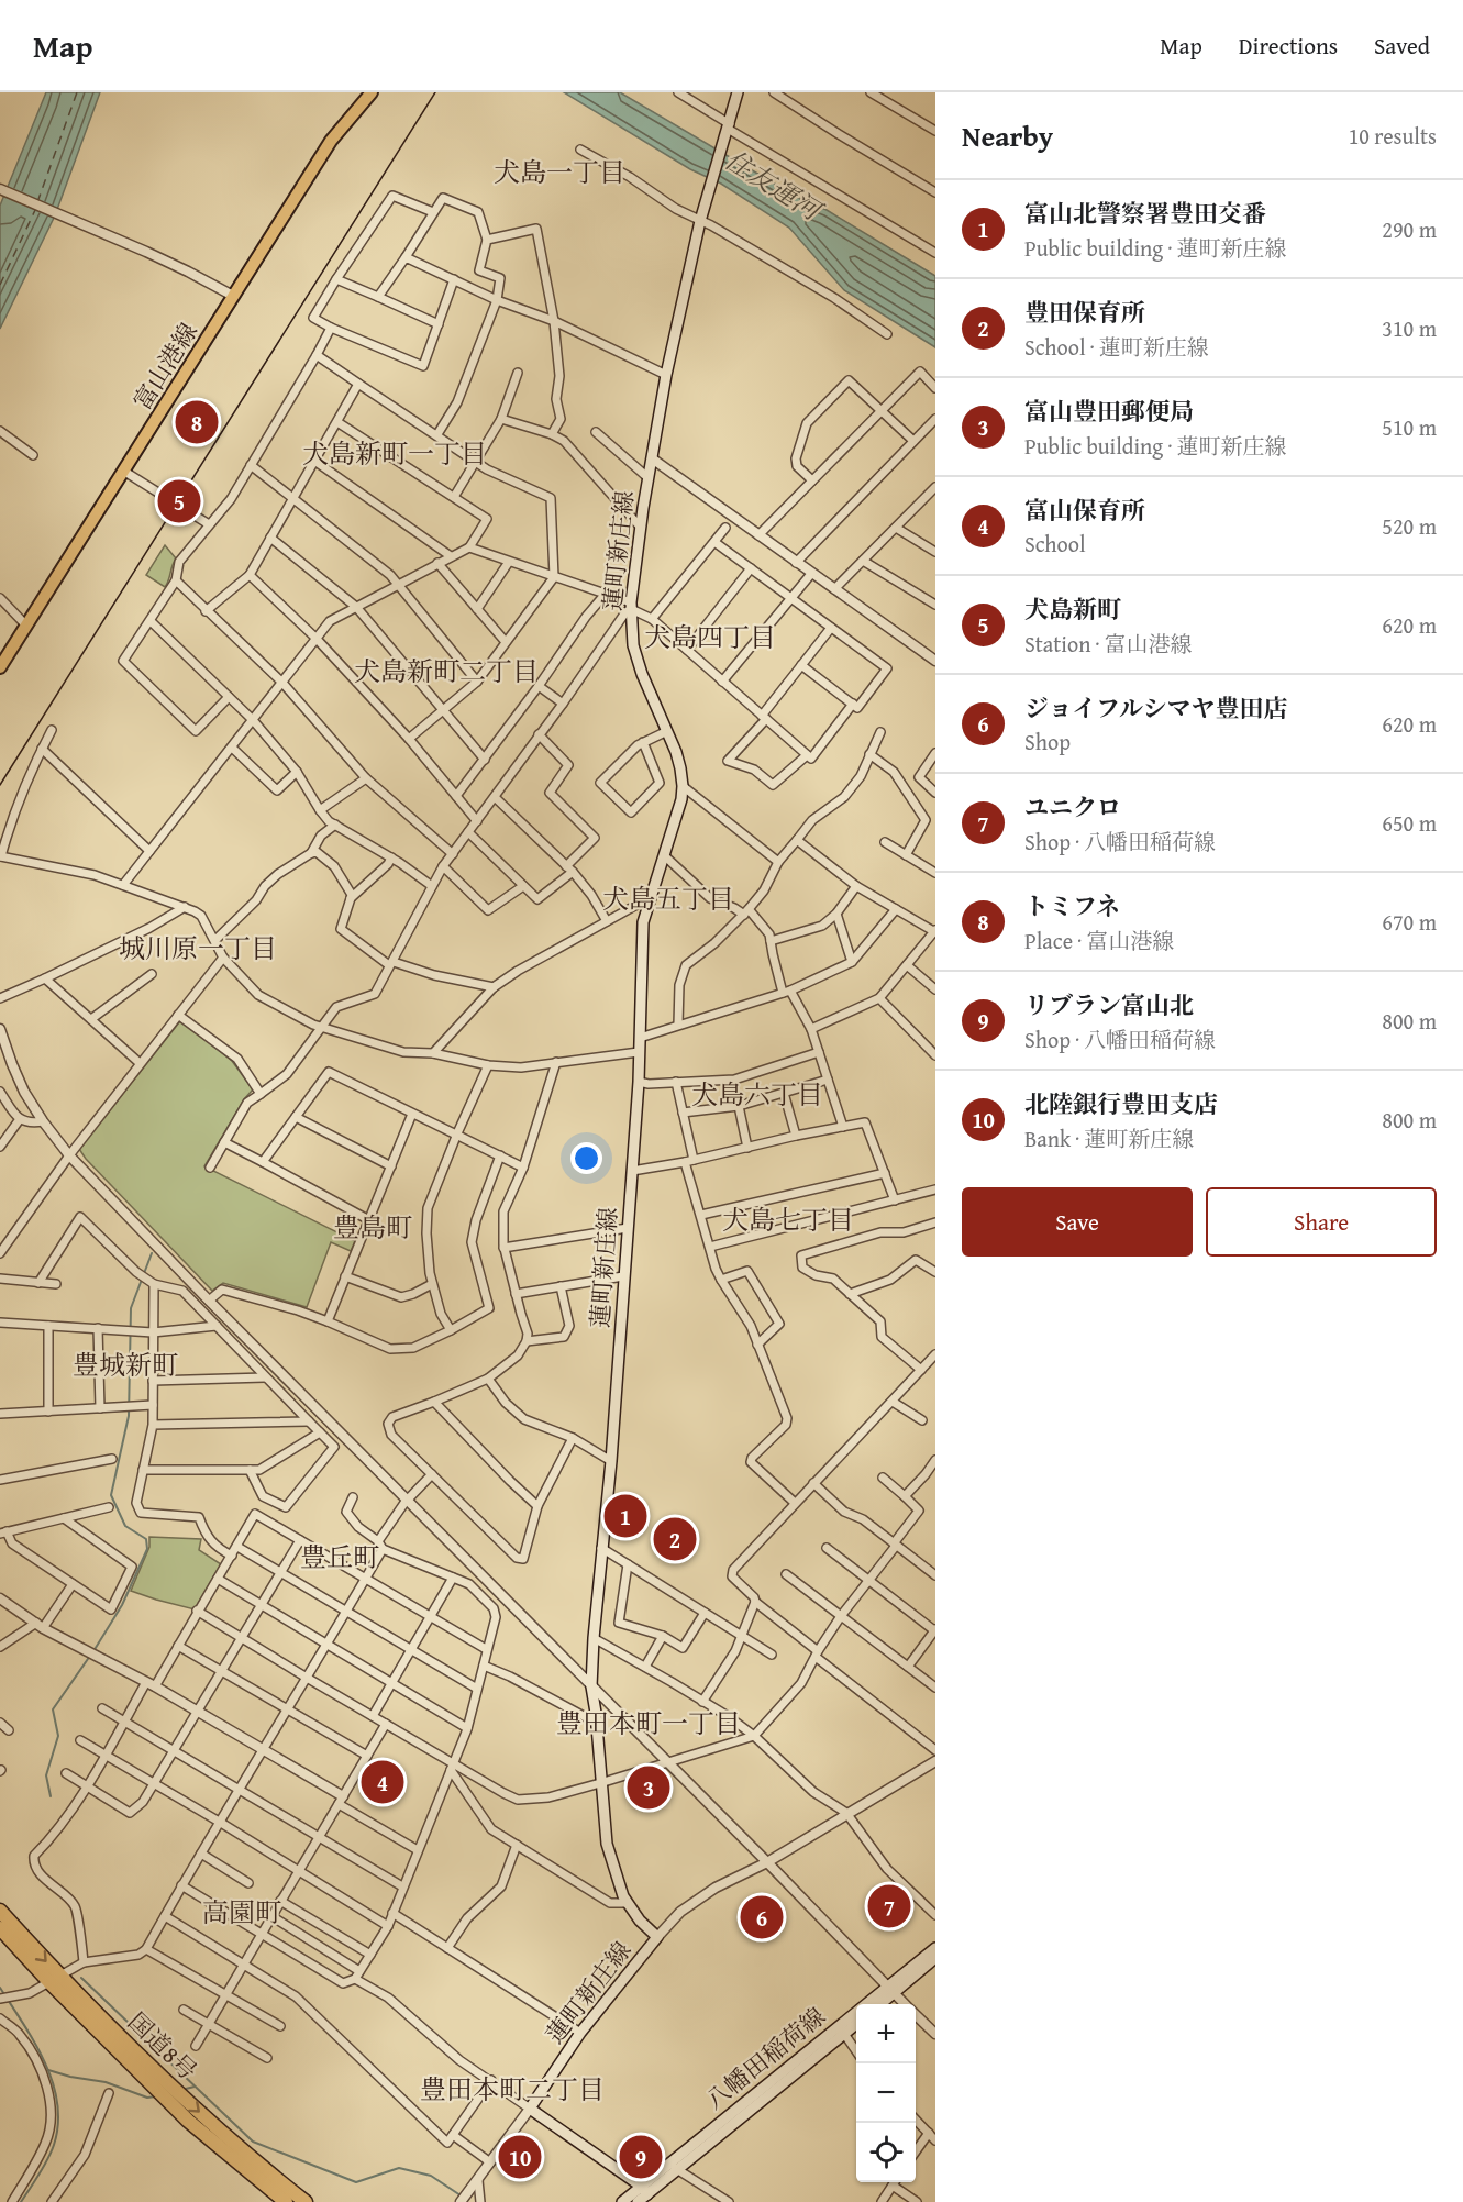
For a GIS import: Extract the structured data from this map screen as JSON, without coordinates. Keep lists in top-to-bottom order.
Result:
{
  "streets": {
    "highway": ["国道8号"],
    "main road": ["富山港線", "蓮町新庄線", "八幡田稲荷線"]
  },
  "districts": [
    "犬島一丁目",
    "犬島新町一丁目",
    "犬島四丁目",
    "犬島新町二丁目",
    "犬島五丁目",
    "城川原一丁目",
    "犬島六丁目",
    "犬島七丁目",
    "豊島町",
    "豊城新町",
    "豊丘町",
    "豊田本町一丁目",
    "高園町",
    "豊田本町二丁目"
  ],
  "water": ["住友運河"],
  "page": {
    "header": "Map",
    "nav": ["Map", "Directions", "Saved"],
    "heading": ["Nearby", "10 results"],
    "list": [
      {
        "mark": "1",
        "name": "富山北警察署豊田交番",
        "note": "Public building · 蓮町新庄線",
        "value": "290 m"
      },
      {
        "mark": "2",
        "name": "豊田保育所",
        "note": "School · 蓮町新庄線",
        "value": "310 m"
      },
      {
        "mark": "3",
        "name": "富山豊田郵便局",
        "note": "Public building · 蓮町新庄線",
        "value": "510 m"
      },
      {
        "mark": "4",
        "name": "富山保育所",
        "note": "School",
        "value": "520 m"
      },
      {
        "mark": "5",
        "name": "犬島新町",
        "note": "Station · 富山港線",
        "value": "620 m"
      },
      {
        "mark": "6",
        "name": "ジョイフルシマヤ豊田店",
        "note": "Shop",
        "value": "620 m"
      },
      {
        "mark": "7",
        "name": "ユニクロ",
        "note": "Shop · 八幡田稲荷線",
        "value": "650 m"
      },
      {
        "mark": "8",
        "name": "トミフネ",
        "note": "Place · 富山港線",
        "value": "670 m"
      },
      {
        "mark": "9",
        "name": "リブラン富山北",
        "note": "Shop · 八幡田稲荷線",
        "value": "800 m"
      },
      {
        "mark": "10",
        "name": "北陸銀行豊田支店",
        "note": "Bank · 蓮町新庄線",
        "value": "800 m"
      }
    ],
    "pins": [
      "8",
      "5",
      "1",
      "2",
      "4",
      "3",
      "7",
      "6",
      "9",
      "10"
    ],
    "buttons": ["Save", "Share"],
    "map_buttons": ["+", "−"]
  }
}
